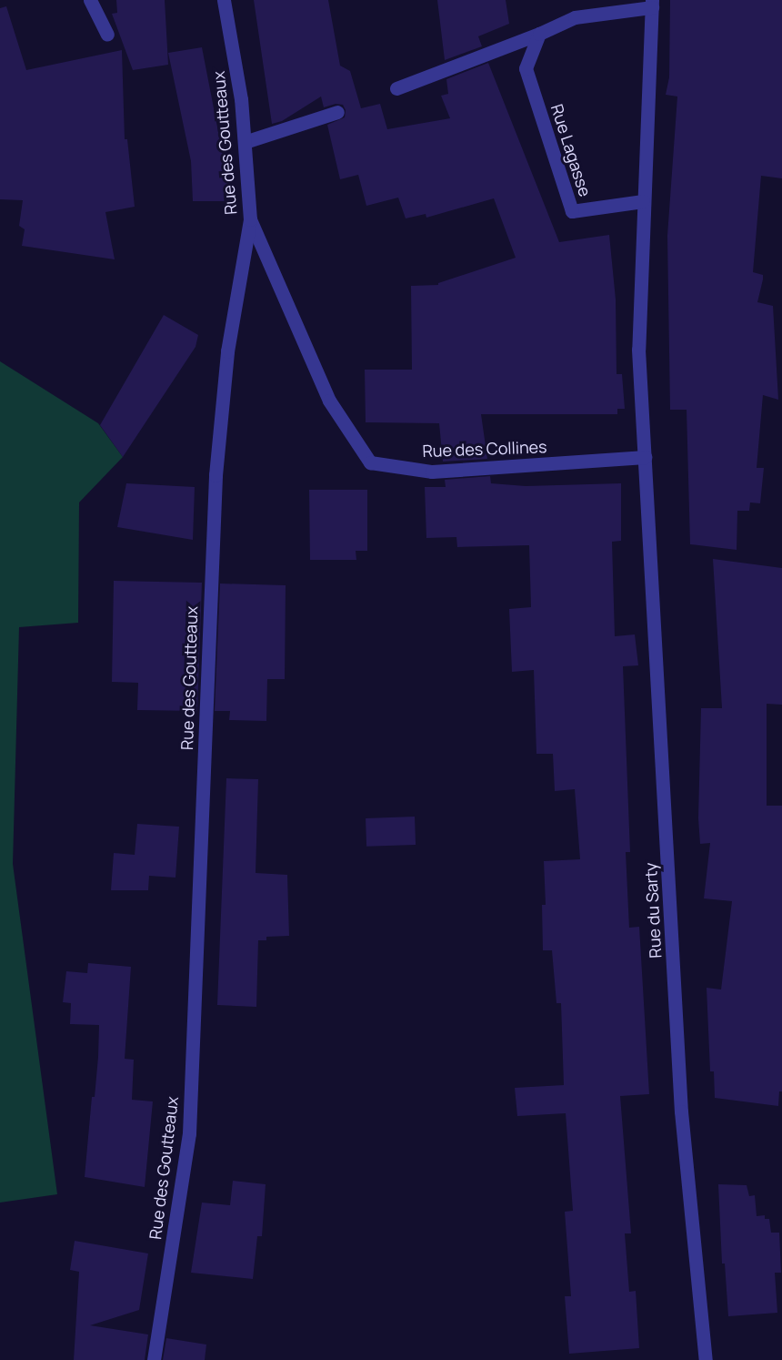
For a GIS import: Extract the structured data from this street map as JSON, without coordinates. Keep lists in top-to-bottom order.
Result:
{
  "streets": {
    "street": [
      "Rue des Goutteaux",
      "Rue Lagasse",
      "Rue des Collines",
      "Rue du Sarty"
    ]
  },
  "crossings": [
    ["Rue des Goutteaux", "Rue des Collines"],
    ["Rue des Collines", "Rue du Sarty"]
  ]
}
